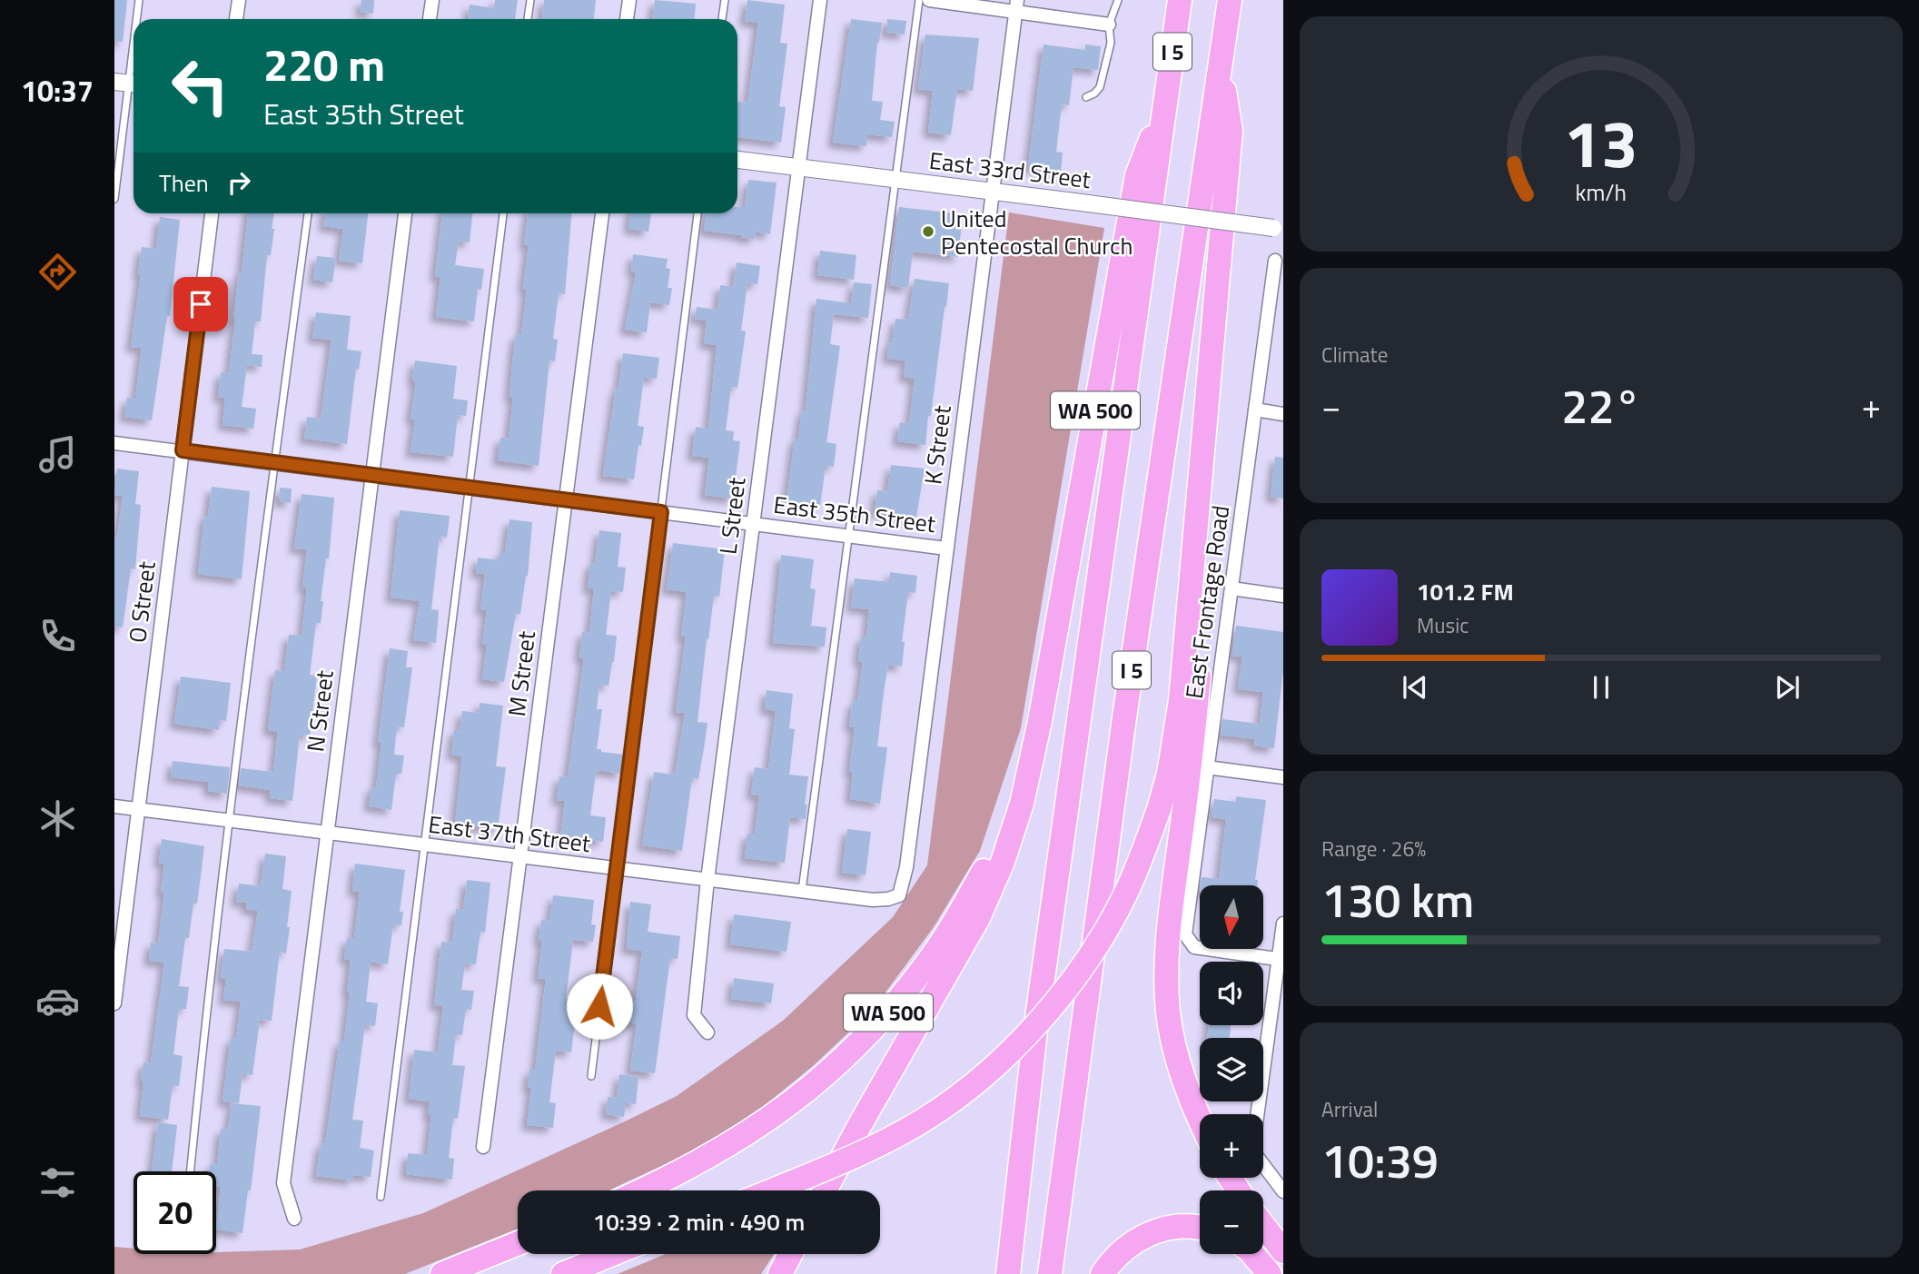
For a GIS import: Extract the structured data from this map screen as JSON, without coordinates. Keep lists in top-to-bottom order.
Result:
{
  "streets": {
    "highway": ["I 5", "WA 500"],
    "street": [
      "East 33rd Street",
      "K Street",
      "East 35th Street",
      "L Street",
      "O Street",
      "East Frontage Road",
      "M Street",
      "N Street",
      "East 37th Street"
    ]
  },
  "crossings": [
    ["I 5", "WA 500"],
    ["East 33rd Street", "K Street"],
    ["East 33rd Street", "L Street"],
    ["K Street", "East 35th Street"],
    ["K Street", "East 37th Street"],
    ["East 35th Street", "L Street"],
    ["East 35th Street", "O Street"],
    ["East 35th Street", "M Street"],
    ["East 35th Street", "N Street"],
    ["L Street", "East 37th Street"],
    ["O Street", "East 37th Street"],
    ["M Street", "East 37th Street"],
    ["N Street", "East 37th Street"]
  ],
  "places": ["United Pentecostal Church"],
  "north": "bottom",
  "page": {
    "tabs": "10:37",
    "turn": ["220 m", "East 35th Street"],
    "then": "Then",
    "tile": [
      "Climate",
      ["Range · 26%", "130 km"],
      ["Arrival", "10:39"]
    ],
    "heat": ["−", "22°", "+"],
    "song": ["101.2 FM", "Music"],
    "map_buttons": ["+", "−"],
    "limit": "20",
    "trip": "10:39 · 2 min · 490 m",
    "gauge": ["13", "km/h"]
  }
}
